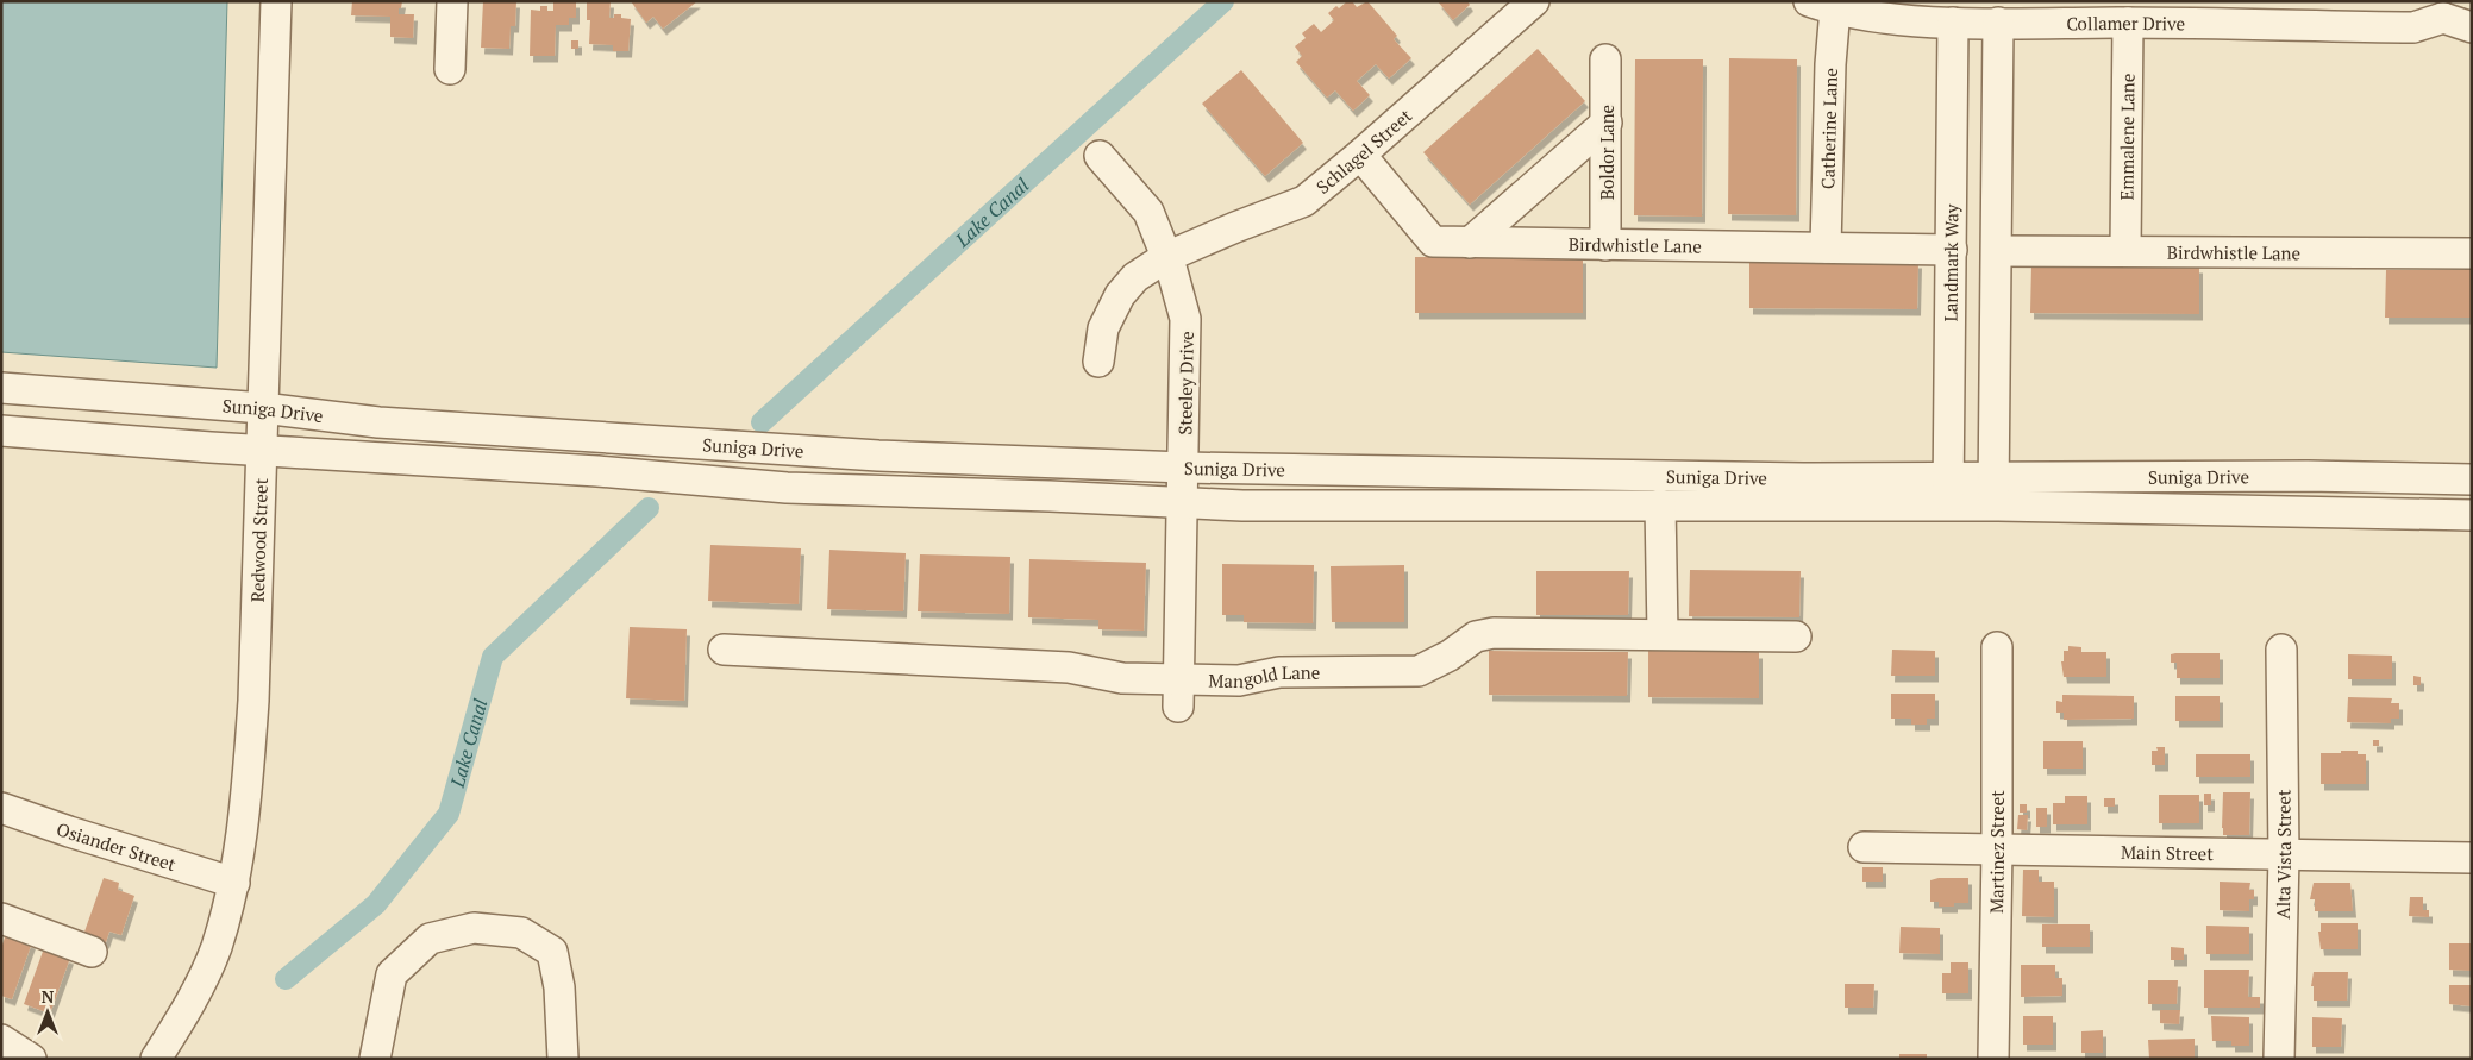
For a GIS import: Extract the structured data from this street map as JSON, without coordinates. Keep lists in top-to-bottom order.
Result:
{
  "streets": {
    "street": [
      "Collamer Drive",
      "Catherine Lane",
      "Emmalene Lane",
      "Schlagel Street",
      "Boldor Lane",
      "Birdwhistle Lane",
      "Landmark Way",
      "Steeley Drive",
      "Suniga Drive",
      "Redwood Street",
      "Mangold Lane",
      "Osiander Street",
      "Martinez Street",
      "Main Street",
      "Alta Vista Street"
    ]
  },
  "crossings": [
    ["Collamer Drive", "Catherine Lane"],
    ["Collamer Drive", "Emmalene Lane"],
    ["Collamer Drive", "Landmark Way"],
    ["Catherine Lane", "Birdwhistle Lane"],
    ["Emmalene Lane", "Birdwhistle Lane"],
    ["Schlagel Street", "Birdwhistle Lane"],
    ["Schlagel Street", "Steeley Drive"],
    ["Boldor Lane", "Birdwhistle Lane"],
    ["Birdwhistle Lane", "Landmark Way"],
    ["Landmark Way", "Suniga Drive"],
    ["Steeley Drive", "Suniga Drive"],
    ["Steeley Drive", "Mangold Lane"],
    ["Suniga Drive", "Redwood Street"],
    ["Redwood Street", "Osiander Street"],
    ["Martinez Street", "Main Street"],
    ["Main Street", "Alta Vista Street"]
  ],
  "water": ["Lake Canal"],
  "north": "top"
}
